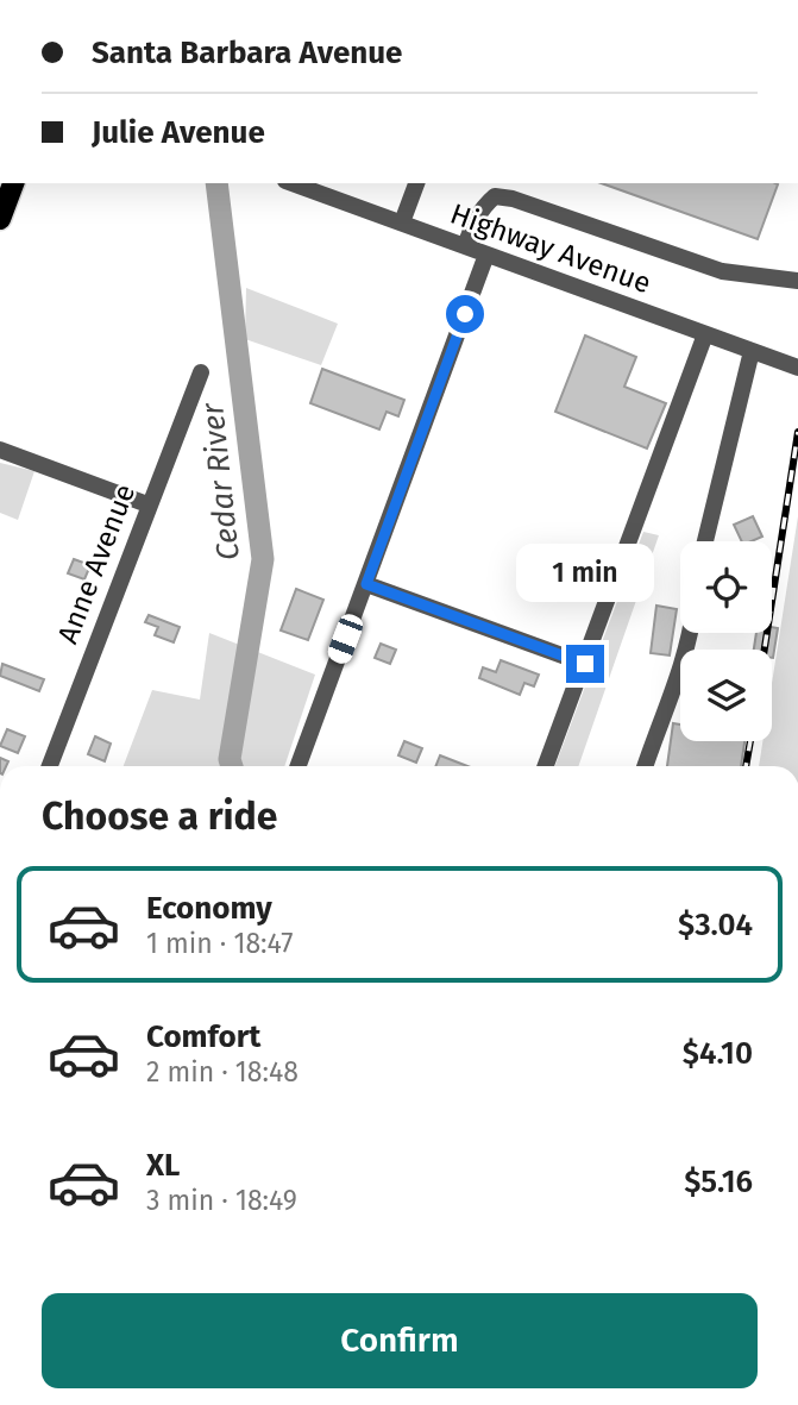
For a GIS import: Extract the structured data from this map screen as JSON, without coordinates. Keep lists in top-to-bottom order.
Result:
{
  "streets": {
    "street": ["Highway Avenue", "Anne Avenue"]
  },
  "water": ["Cedar River"],
  "page": {
    "banner": ["Santa Barbara Avenue", "Julie Avenue"],
    "bubble": "1 min",
    "heading": "Choose a ride",
    "list": [
      {
        "name": "Economy",
        "note": "1 min · 18:47",
        "value": "$3.04"
      },
      {
        "name": "Comfort",
        "note": "2 min · 18:48",
        "value": "$4.10"
      },
      {
        "name": "XL",
        "note": "3 min · 18:49",
        "value": "$5.16"
      }
    ],
    "buttons": "Confirm"
  }
}
